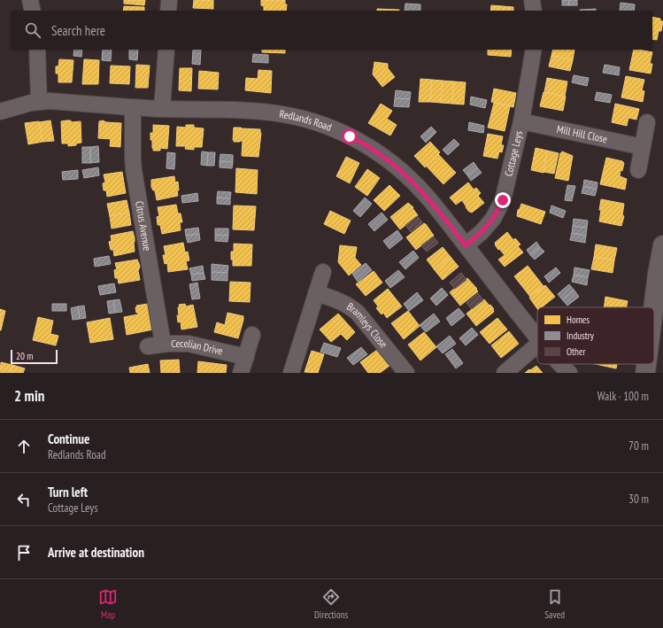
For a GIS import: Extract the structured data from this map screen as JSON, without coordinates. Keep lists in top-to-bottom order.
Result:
{
  "streets": {
    "street": [
      "Redlands Road",
      "Mill Hill Close",
      "Cottage Leys",
      "Citrus Avenue",
      "Bramleys Close",
      "Cecelian Drive"
    ]
  },
  "crossings": [
    ["Redlands Road", "Cottage Leys"],
    ["Redlands Road", "Citrus Avenue"],
    ["Mill Hill Close", "Cottage Leys"],
    ["Citrus Avenue", "Cecelian Drive"]
  ],
  "legend": ["Homes", "Industry", "Other"],
  "scale_bar": "20 m",
  "page": {
    "search": "Search here",
    "scale": "20 m",
    "heading": ["2 min", "Walk · 100 m"],
    "list": [
      ["Continue", "Redlands Road", "70 m"],
      ["Turn left", "Cottage Leys", "30 m"],
      "Arrive at destination"
    ],
    "nav": ["Map", "Directions", "Saved"]
  }
}
